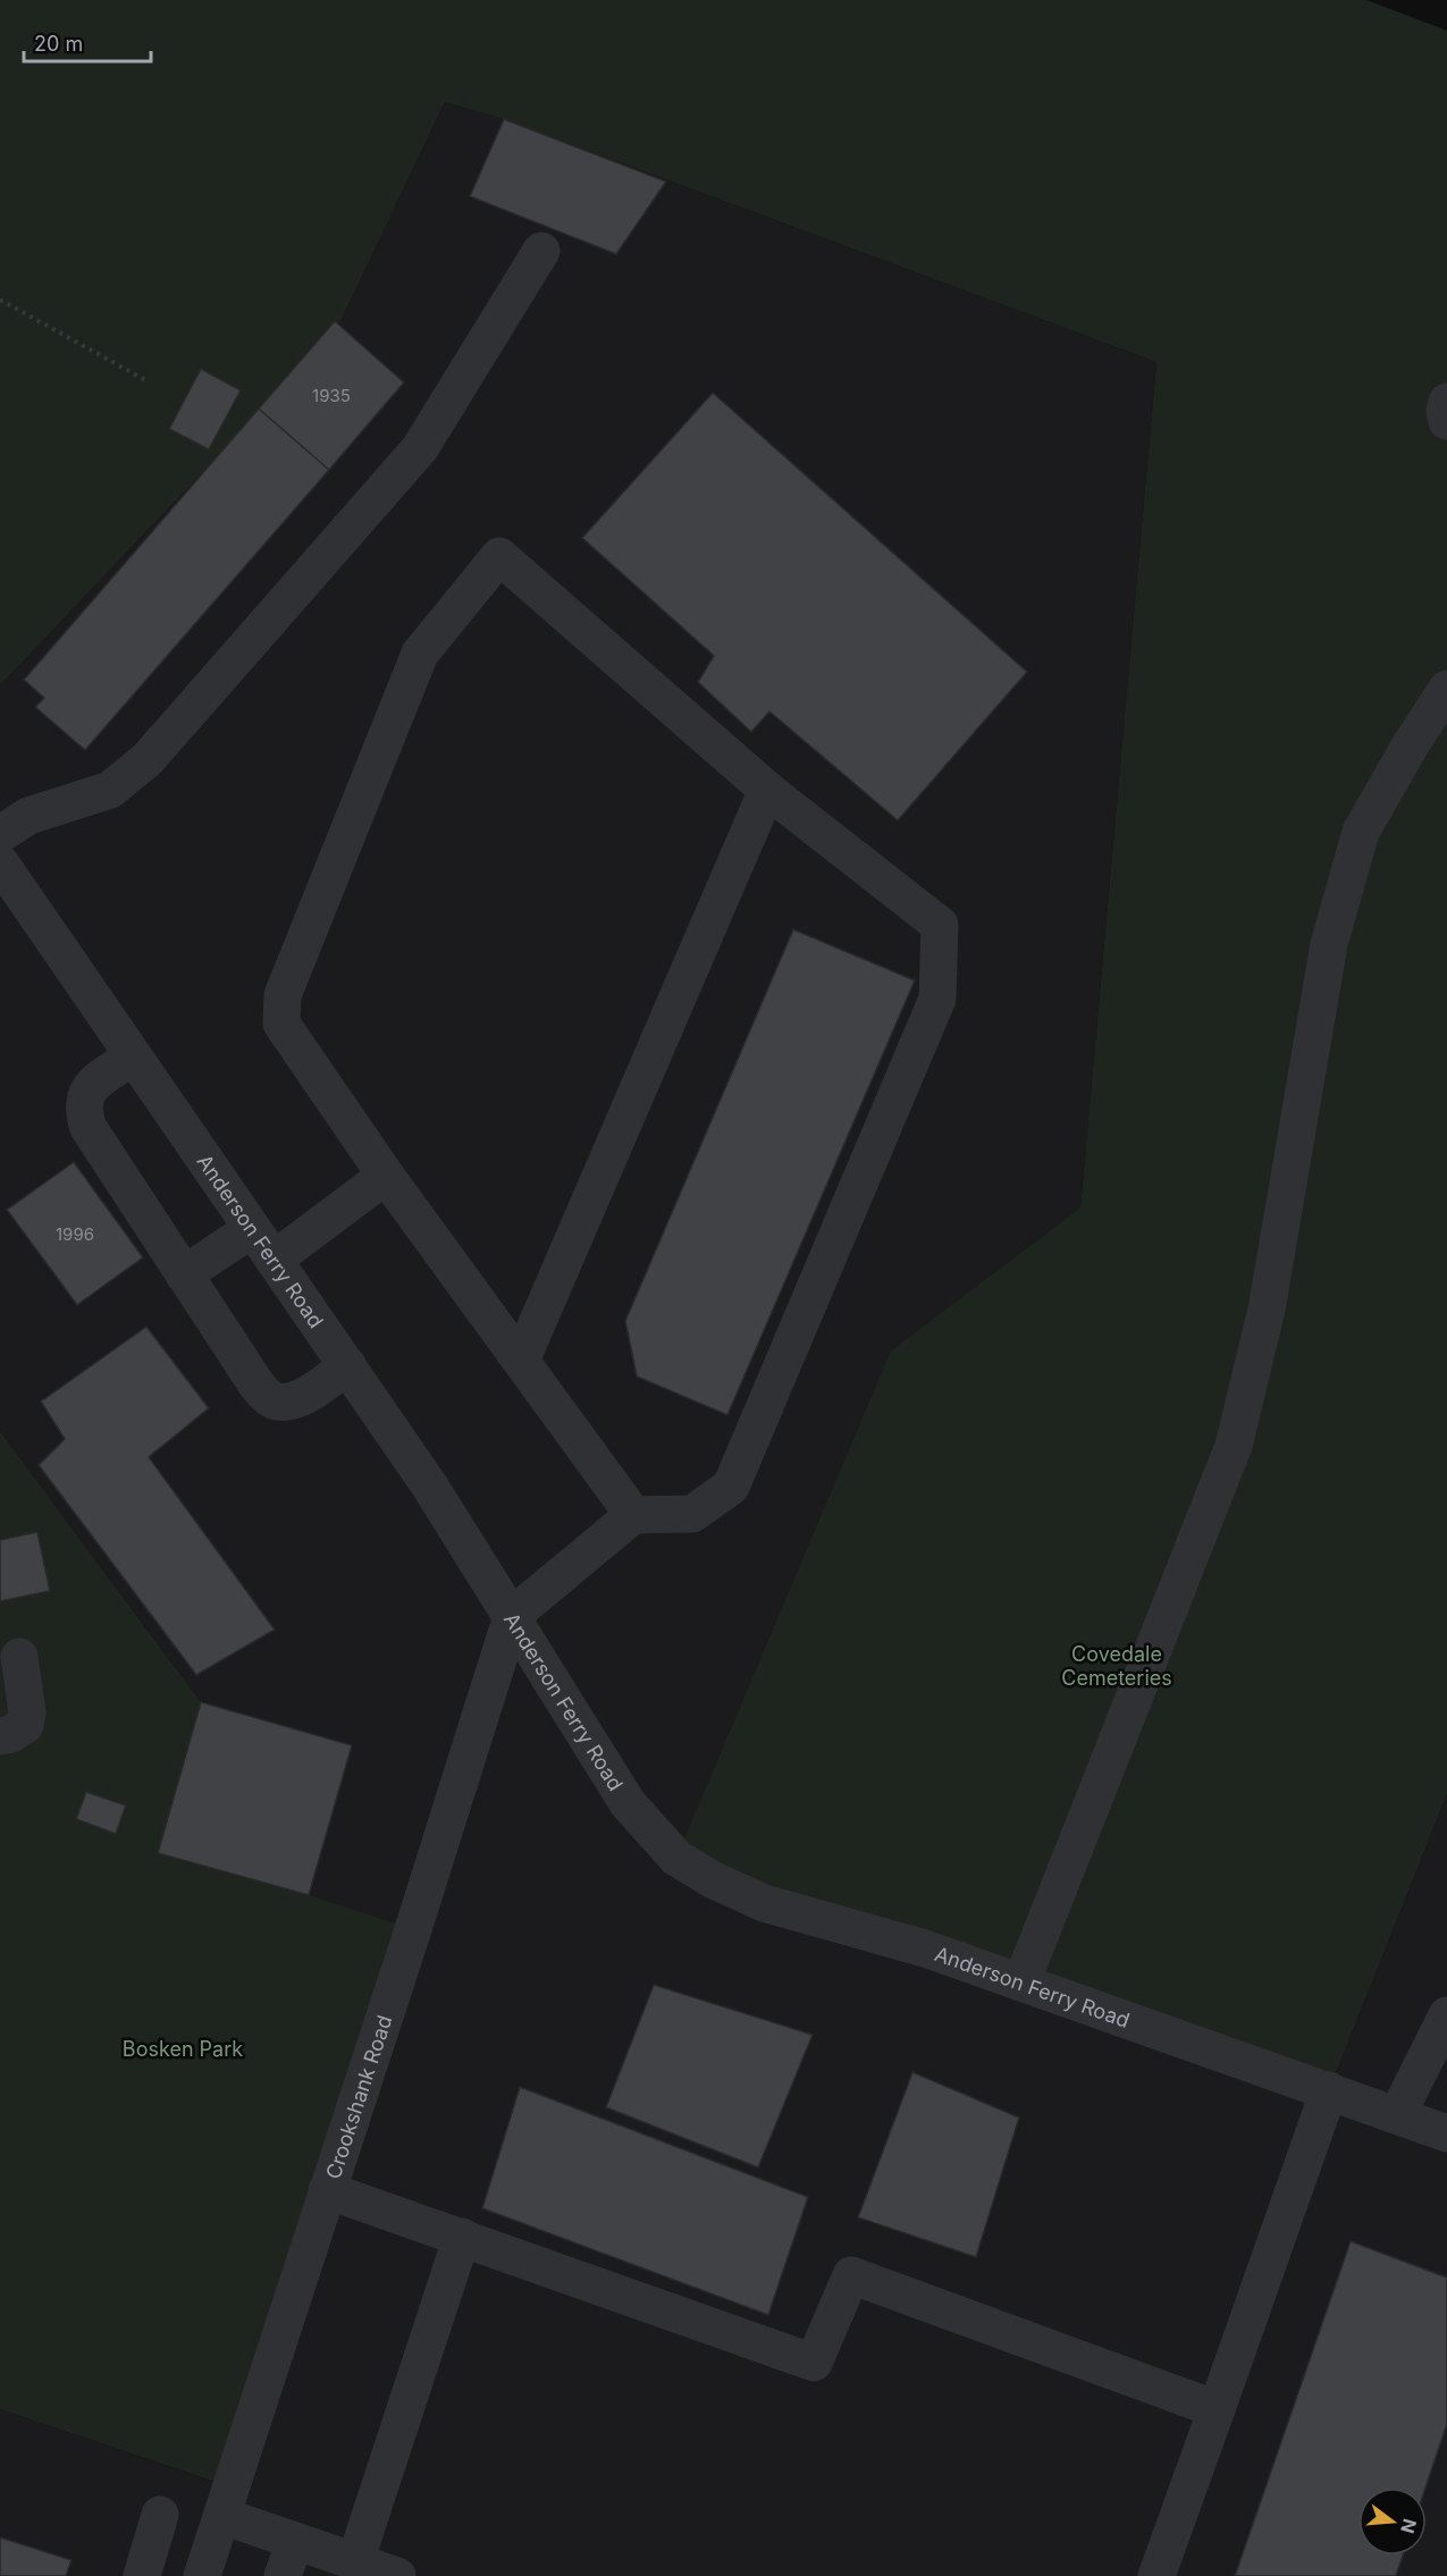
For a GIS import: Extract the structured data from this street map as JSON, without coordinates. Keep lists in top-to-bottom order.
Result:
{
  "streets": {
    "street": ["Anderson Ferry Road", "Crookshank Road"]
  },
  "crossings": [
    ["Anderson Ferry Road", "Crookshank Road"]
  ],
  "parks": ["Covedale Cemeteries", "Bosken Park"],
  "house_numbers": ["1935", "1996"],
  "scale_bar": "20 m",
  "north": "right"
}
